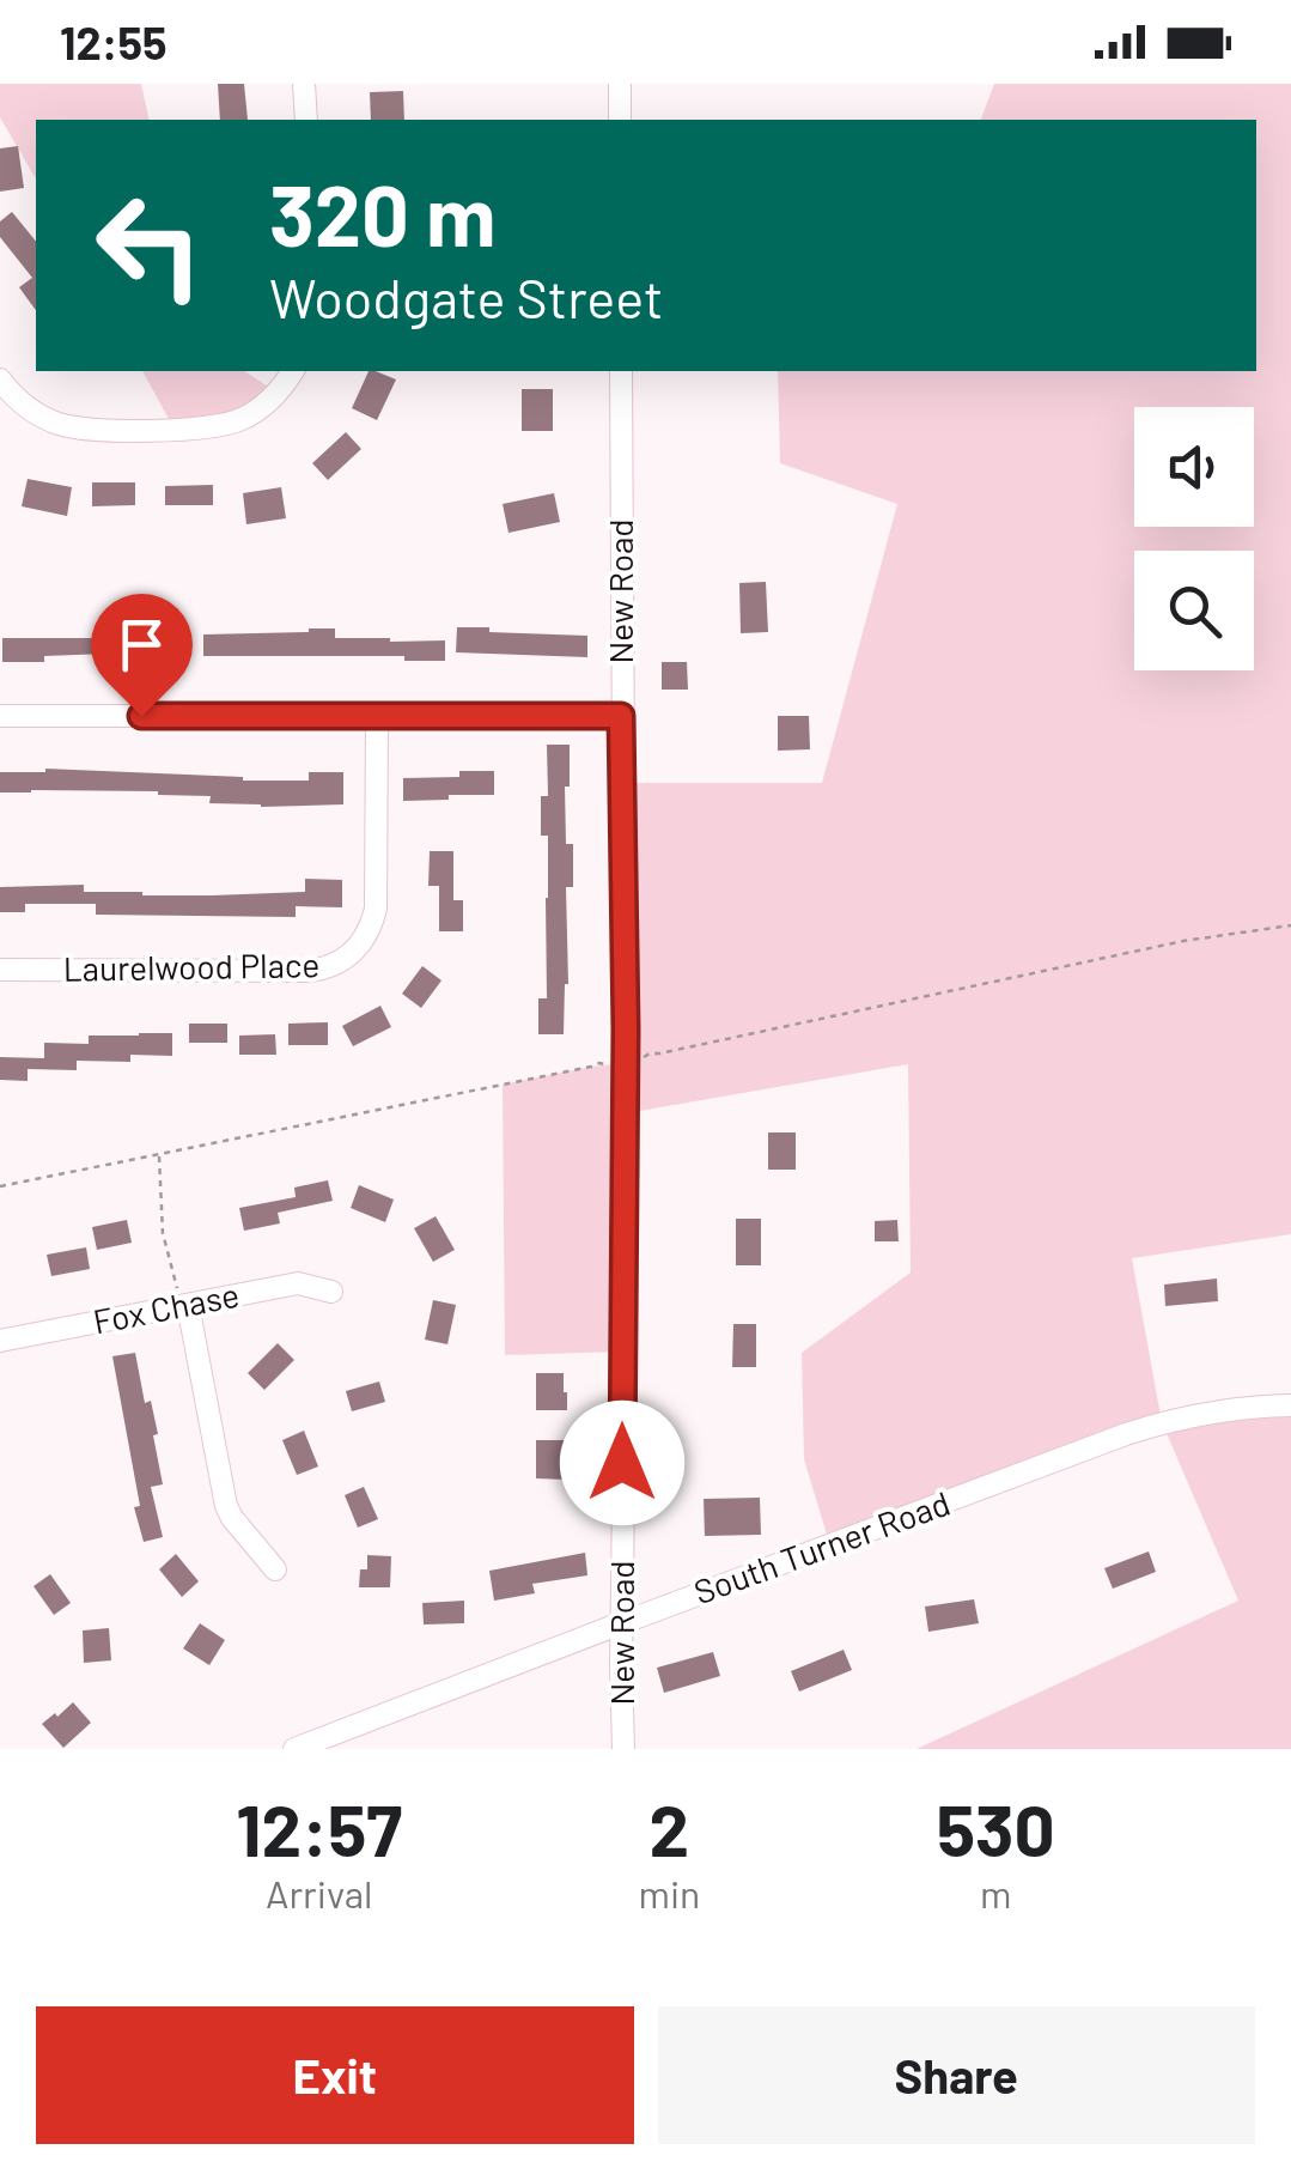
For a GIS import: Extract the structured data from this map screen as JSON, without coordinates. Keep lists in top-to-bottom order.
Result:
{
  "streets": {
    "street": [
      "New Road",
      "Laurelwood Place",
      "Fox Chase",
      "South Turner Road"
    ]
  },
  "crossings": [
    ["New Road", "South Turner Road"]
  ],
  "page": {
    "status": "12:55",
    "turn": ["320 m", "Woodgate Street"],
    "eta": [
      "12:57",
      "Arrival",
      "2",
      "min",
      "530",
      "m"
    ],
    "buttons": ["Exit", "Share"]
  }
}
